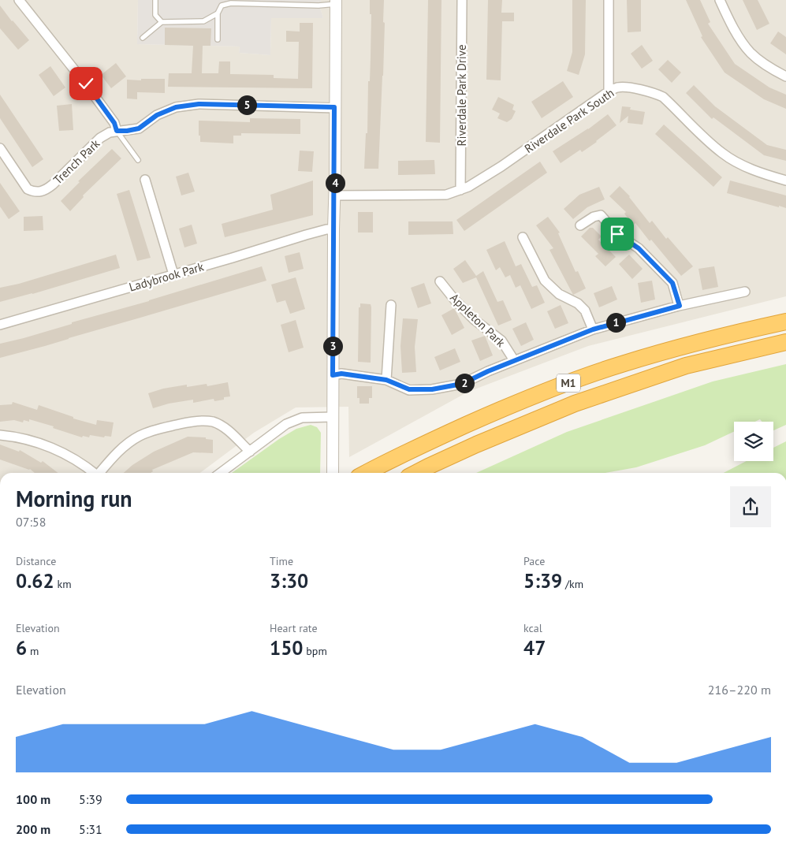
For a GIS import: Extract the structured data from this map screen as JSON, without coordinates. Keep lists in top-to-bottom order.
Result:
{
  "streets": {
    "highway": ["M1"],
    "street": [
      "Riverdale Park Drive",
      "Riverdale Park South",
      "Trench Park",
      "Ladybrook Park",
      "Appleton Park"
    ]
  },
  "crossings": [
    ["Riverdale Park Drive", "Riverdale Park South"]
  ],
  "page": {
    "pins": [
      "5",
      "4",
      "1",
      "3",
      "2"
    ],
    "heading": ["Morning run", "07:58"],
    "stats": [
      ["Distance", "0.62 km"],
      ["Time", "3:30"],
      ["Pace", "5:39 /km"],
      ["Elevation", "6 m"],
      ["Heart rate", "150 bpm"],
      ["kcal", "47"]
    ],
    "chart": ["Elevation", "216–220 m"],
    "list": [
      {
        "name": "100 m",
        "note": "5:39"
      },
      {
        "name": "200 m",
        "note": "5:31"
      }
    ]
  }
}
